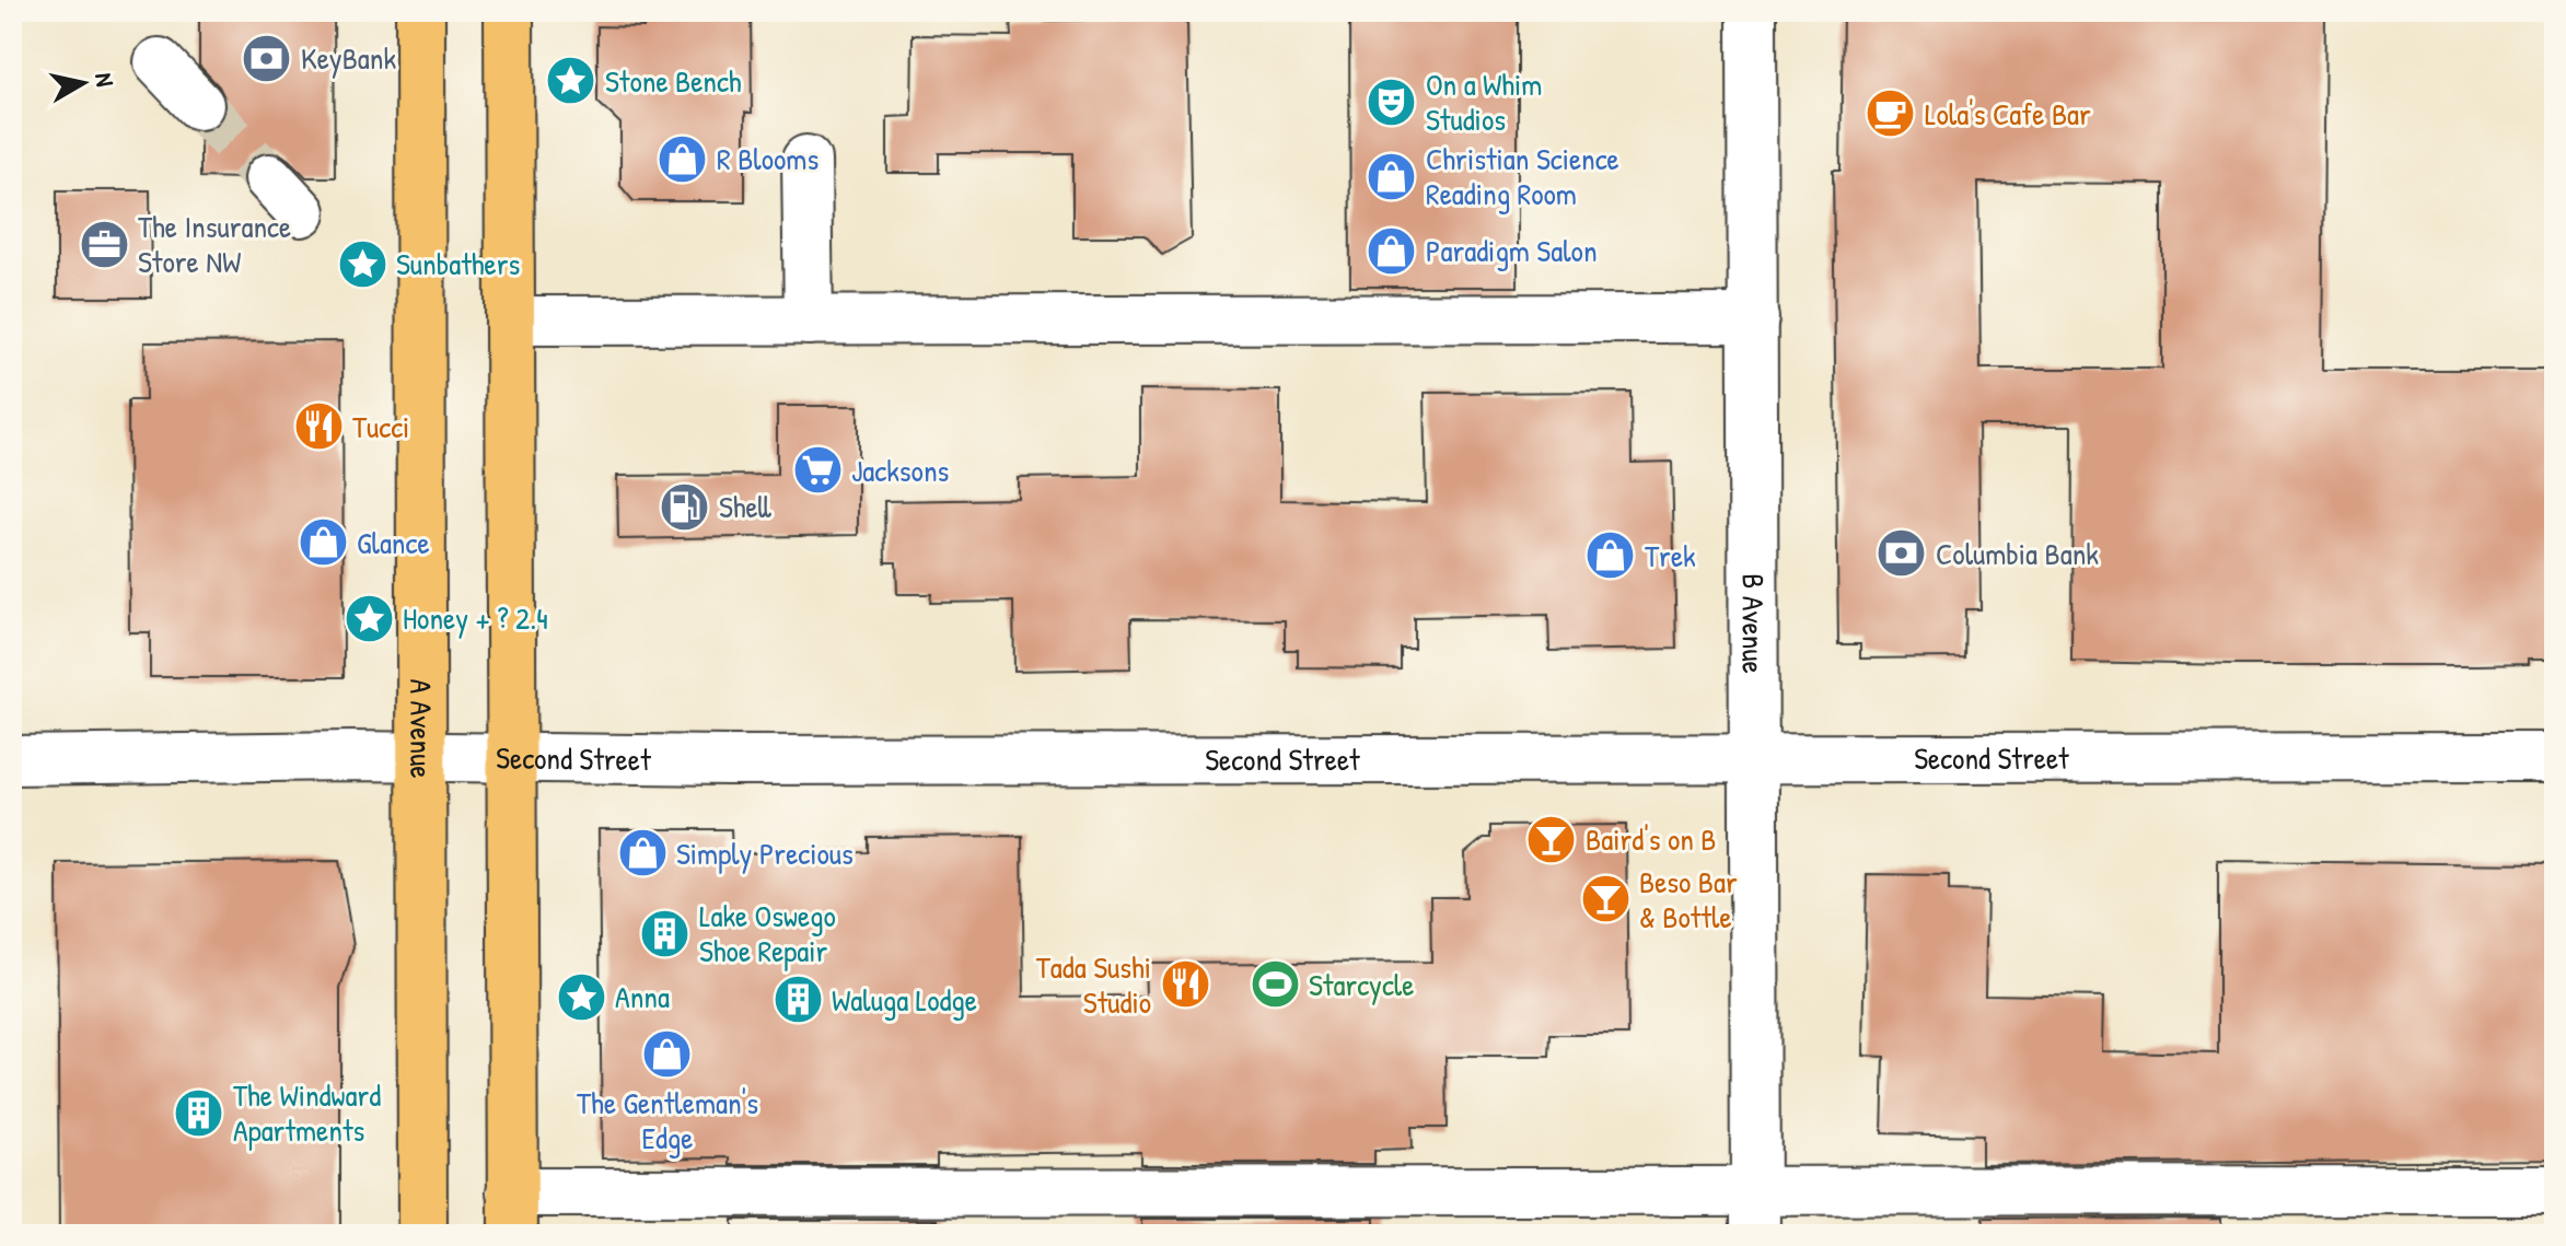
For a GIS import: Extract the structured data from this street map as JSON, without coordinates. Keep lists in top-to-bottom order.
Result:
{
  "streets": {
    "main road": ["A Avenue"],
    "street": ["B Avenue", "Second Street"]
  },
  "crossings": [
    ["B Avenue", "Second Street"],
    ["A Avenue", "Second Street"]
  ],
  "places": {
    "bank": ["KeyBank", "Columbia Bank"],
    "place": [
      "Stone Bench",
      "Sunbathers",
      "Honey + ? 2.4",
      "Anna"
    ],
    "theatre": ["On a Whim Studios"],
    "cafe": ["Lola's Cafe Bar"],
    "shop": [
      "R Blooms",
      "Christian Science Reading Room",
      "Paradigm Salon",
      "Glance",
      "Trek",
      "Simply Precious",
      "The Gentleman's Edge"
    ],
    "office": ["The Insurance Store NW"],
    "restaurant": ["Tucci", "Tada Sushi Studio"],
    "supermarket": ["Jacksons"],
    "fuel station": ["Shell"],
    "bar": ["Baird's on B", "Beso Bar & Bottle"],
    "building": ["Lake Oswego Shoe Repair", "Waluga Lodge", "The Windward Apartments"],
    "sports": ["Starcycle"]
  },
  "north": "right"
}
